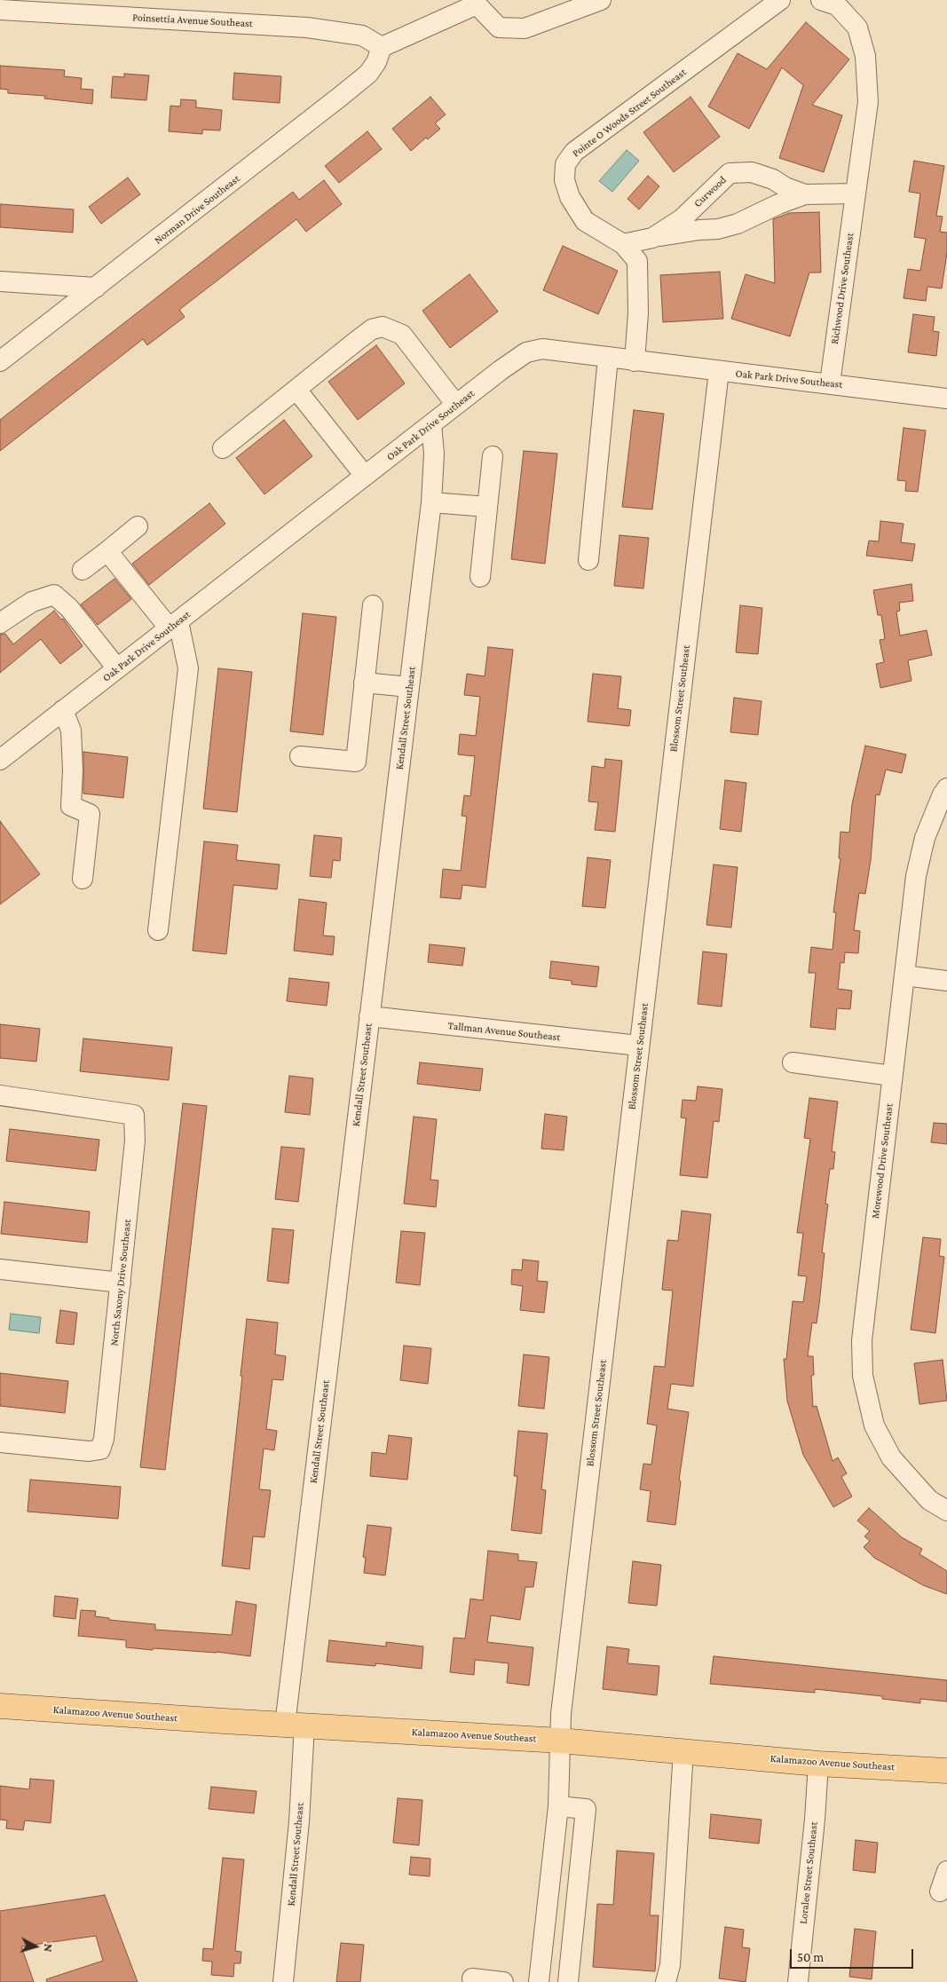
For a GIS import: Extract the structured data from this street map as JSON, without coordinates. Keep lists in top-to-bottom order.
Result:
{
  "streets": {
    "main road": ["Kalamazoo Avenue Southeast"],
    "street": [
      "Poinsettia Avenue Southeast",
      "Pointe O Woods Street Southeast",
      "Curwood",
      "Norman Drive Southeast",
      "Richwood Drive Southeast",
      "Oak Park Drive Southeast",
      "Blossom Street Southeast",
      "Kendall Street Southeast",
      "Tallman Avenue Southeast",
      "Morewood Drive Southeast",
      "North Saxony Drive Southeast",
      "Loralee Street Southeast"
    ]
  },
  "crossings": [
    ["Poinsettia Avenue Southeast", "Norman Drive Southeast"],
    ["Pointe O Woods Street Southeast", "Curwood"],
    ["Pointe O Woods Street Southeast", "Oak Park Drive Southeast"],
    ["Curwood", "Richwood Drive Southeast"],
    ["Richwood Drive Southeast", "Oak Park Drive Southeast"],
    ["Oak Park Drive Southeast", "Blossom Street Southeast"],
    ["Oak Park Drive Southeast", "Kendall Street Southeast"],
    ["Blossom Street Southeast", "Tallman Avenue Southeast"],
    ["Blossom Street Southeast", "Kalamazoo Avenue Southeast"],
    ["Kendall Street Southeast", "Tallman Avenue Southeast"],
    ["Kendall Street Southeast", "Kalamazoo Avenue Southeast"],
    ["Kalamazoo Avenue Southeast", "Loralee Street Southeast"]
  ],
  "scale_bar": "50 m",
  "north": "right"
}
